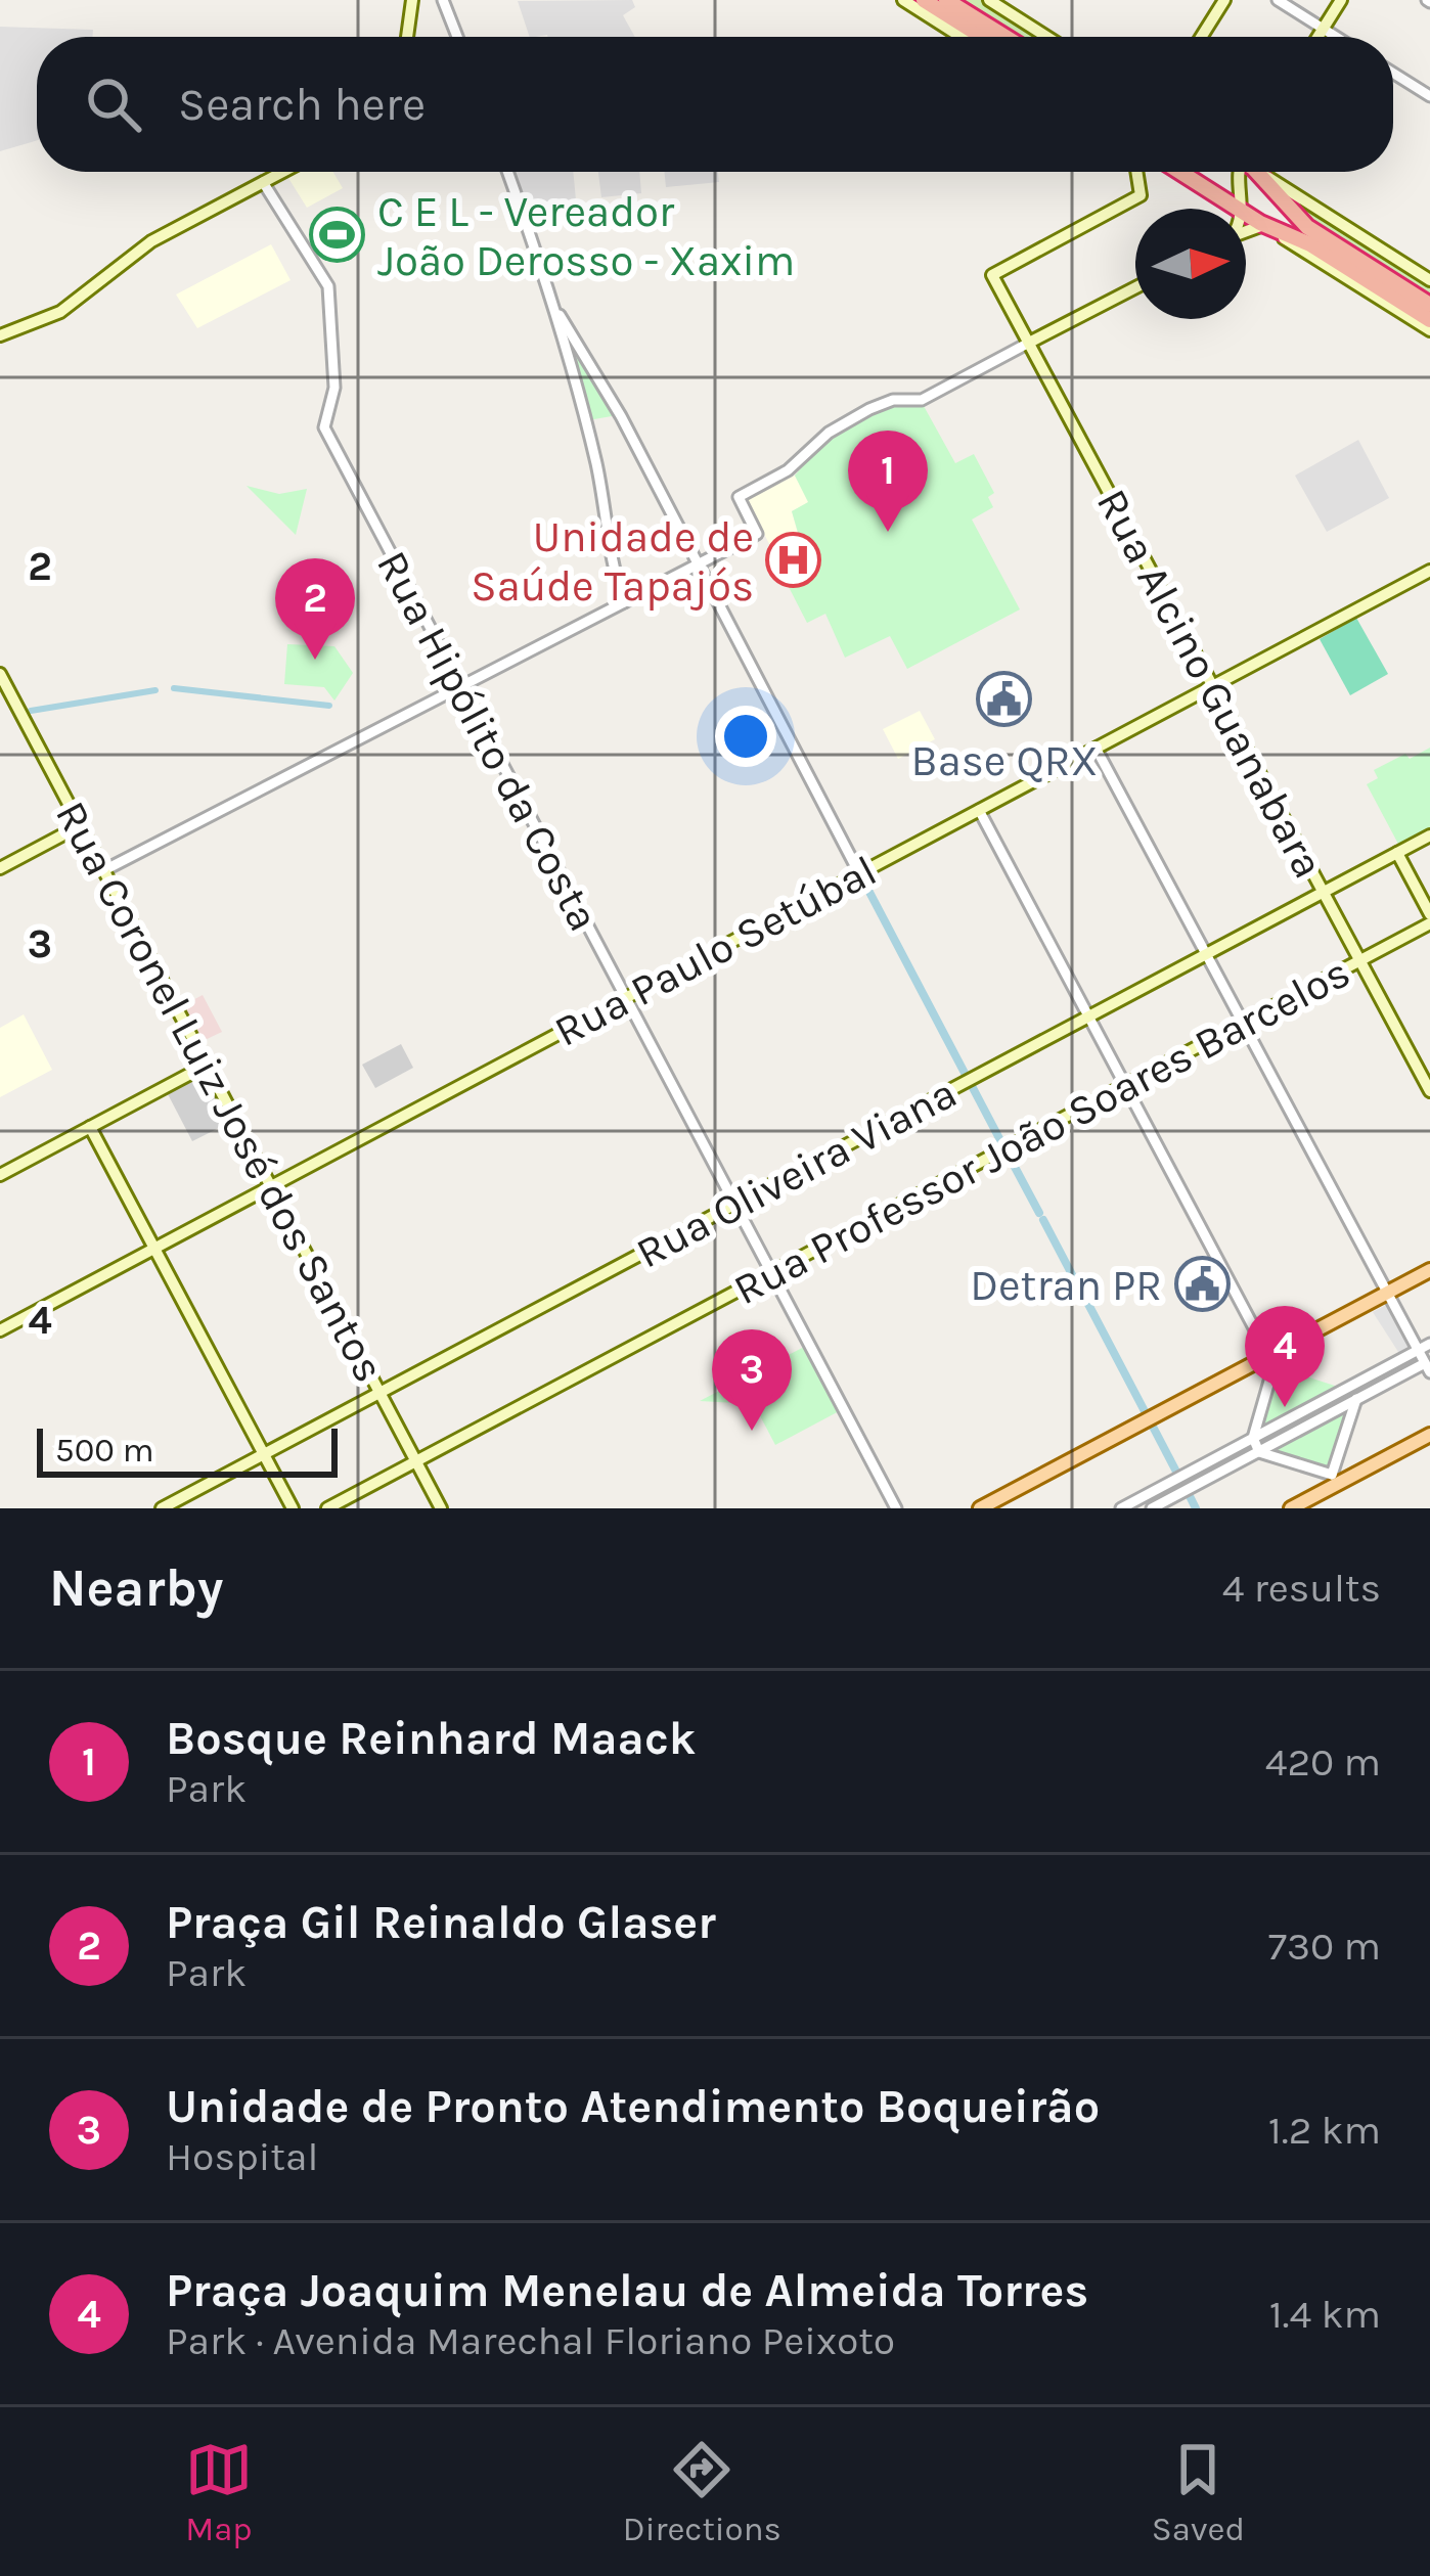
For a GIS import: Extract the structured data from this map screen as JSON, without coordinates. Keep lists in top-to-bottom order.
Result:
{
  "streets": {
    "main road": [
      "Rua Alcino Guanabara",
      "Rua Paulo Setúbal",
      "Rua Coronel Luiz José dos Santos",
      "Rua Professor João Soares Barcelos",
      "Rua Oliveira Viana"
    ],
    "street": ["Rua Hipólito da Costa"]
  },
  "crossings": [
    ["Rua Alcino Guanabara", "Rua Paulo Setúbal"],
    ["Rua Alcino Guanabara", "Rua Professor João Soares Barcelos"],
    ["Rua Alcino Guanabara", "Rua Oliveira Viana"],
    ["Rua Hipólito da Costa", "Rua Paulo Setúbal"],
    ["Rua Hipólito da Costa", "Rua Professor João Soares Barcelos"],
    ["Rua Hipólito da Costa", "Rua Oliveira Viana"],
    ["Rua Paulo Setúbal", "Rua Coronel Luiz José dos Santos"],
    ["Rua Coronel Luiz José dos Santos", "Rua Professor João Soares Barcelos"],
    ["Rua Coronel Luiz José dos Santos", "Rua Oliveira Viana"]
  ],
  "places": {
    "sports": ["C E L - Vereador João Derosso - Xaxim"],
    "hospital": ["Unidade de Saúde Tapajós"],
    "public building": ["Base QRX", "Detran PR"]
  },
  "scale_bar": "500 m",
  "north": "right",
  "page": {
    "search": "Search here",
    "pins": [
      "1",
      "2",
      "4",
      "3"
    ],
    "scale": "500 m",
    "heading": ["Nearby", "4 results"],
    "list": [
      {
        "mark": "1",
        "name": "Bosque Reinhard Maack",
        "note": "Park",
        "value": "420 m"
      },
      {
        "mark": "2",
        "name": "Praça Gil Reinaldo Glaser",
        "note": "Park",
        "value": "730 m"
      },
      {
        "mark": "3",
        "name": "Unidade de Pronto Atendimento Boqueirão",
        "note": "Hospital",
        "value": "1.2 km"
      },
      {
        "mark": "4",
        "name": "Praça Joaquim Menelau de Almeida Torres",
        "note": "Park · Avenida Marechal Floriano Peixoto",
        "value": "1.4 km"
      }
    ],
    "nav": ["Map", "Directions", "Saved"]
  },
  "grid": {
    "rows": ["2", "3", "4"]
  }
}
